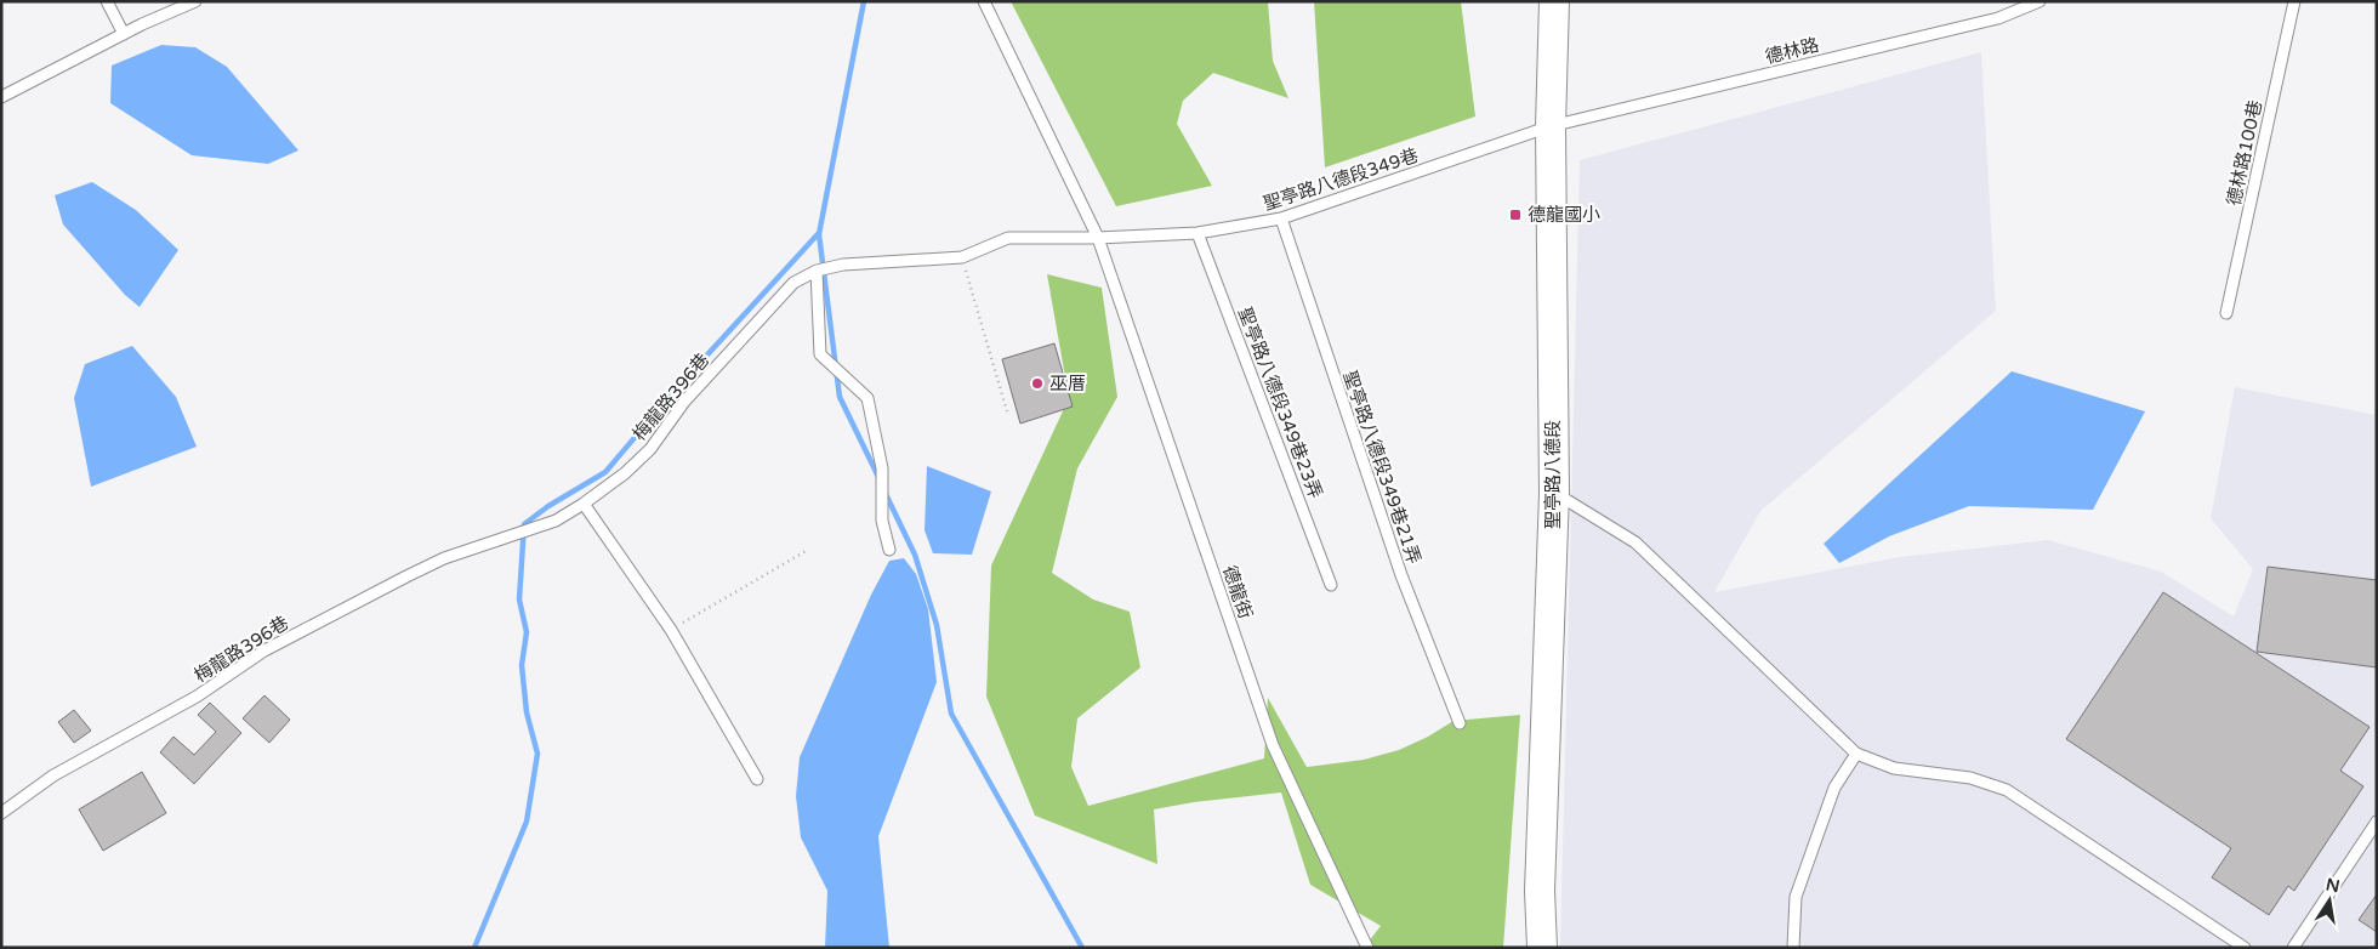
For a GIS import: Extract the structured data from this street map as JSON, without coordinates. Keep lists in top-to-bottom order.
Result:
{
  "streets": {
    "street": ["聖亭路八德段"],
    "lane": [
      "德林路",
      "德林路100巷",
      "聖亭路八德段349巷",
      "梅龍路396巷",
      "聖亭路八德段349巷23弄",
      "聖亭路八德段349巷21弄",
      "德龍街"
    ]
  },
  "crossings": [
    ["德林路", "聖亭路八德段349巷"],
    ["德林路", "聖亭路八德段"],
    ["聖亭路八德段349巷", "梅龍路396巷"],
    ["聖亭路八德段349巷", "聖亭路八德段349巷23弄"],
    ["聖亭路八德段349巷", "聖亭路八德段349巷21弄"],
    ["聖亭路八德段349巷", "聖亭路八德段"],
    ["聖亭路八德段349巷", "德龍街"],
    ["梅龍路396巷", "德龍街"]
  ],
  "places": {
    "transit": ["德龍國小"],
    "other": ["巫厝"]
  },
  "north": "top"
}
